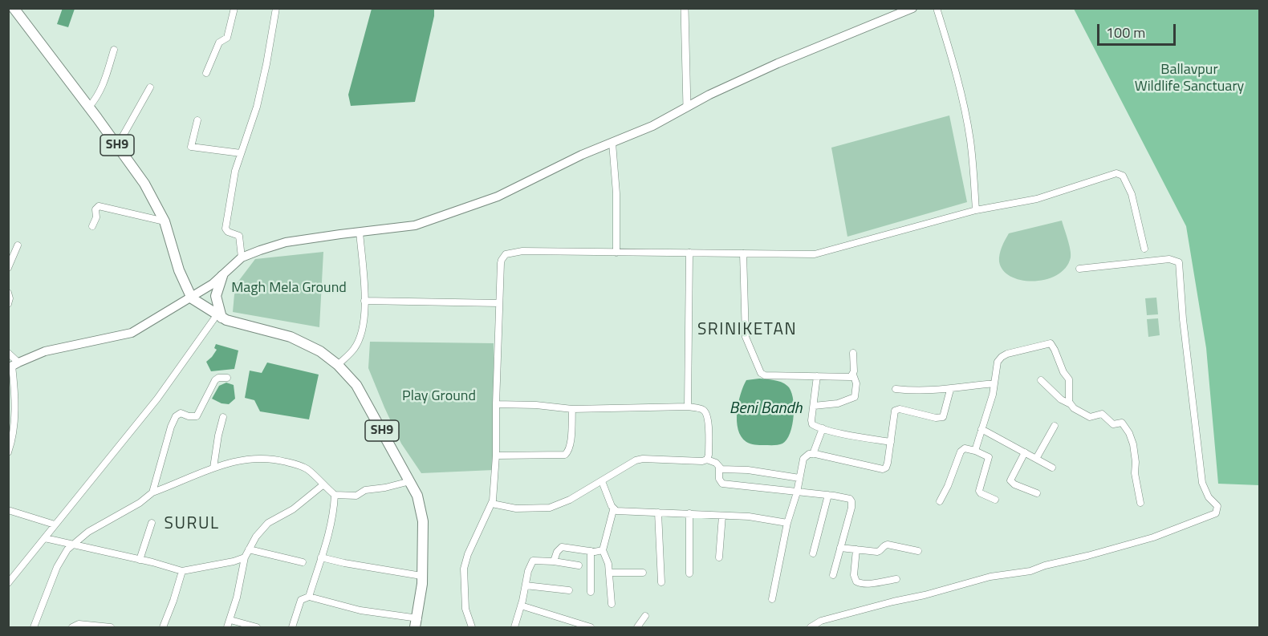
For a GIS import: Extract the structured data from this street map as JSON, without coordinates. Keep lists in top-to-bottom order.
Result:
{
  "streets": {
    "main road": ["SH9"]
  },
  "districts": ["SRINIKETAN", "SURUL"],
  "water": ["Beni Bandh"],
  "parks": ["Ballavpur Wildlife Sanctuary", "Magh Mela Ground", "Play Ground"],
  "scale_bar": "100 m"
}
